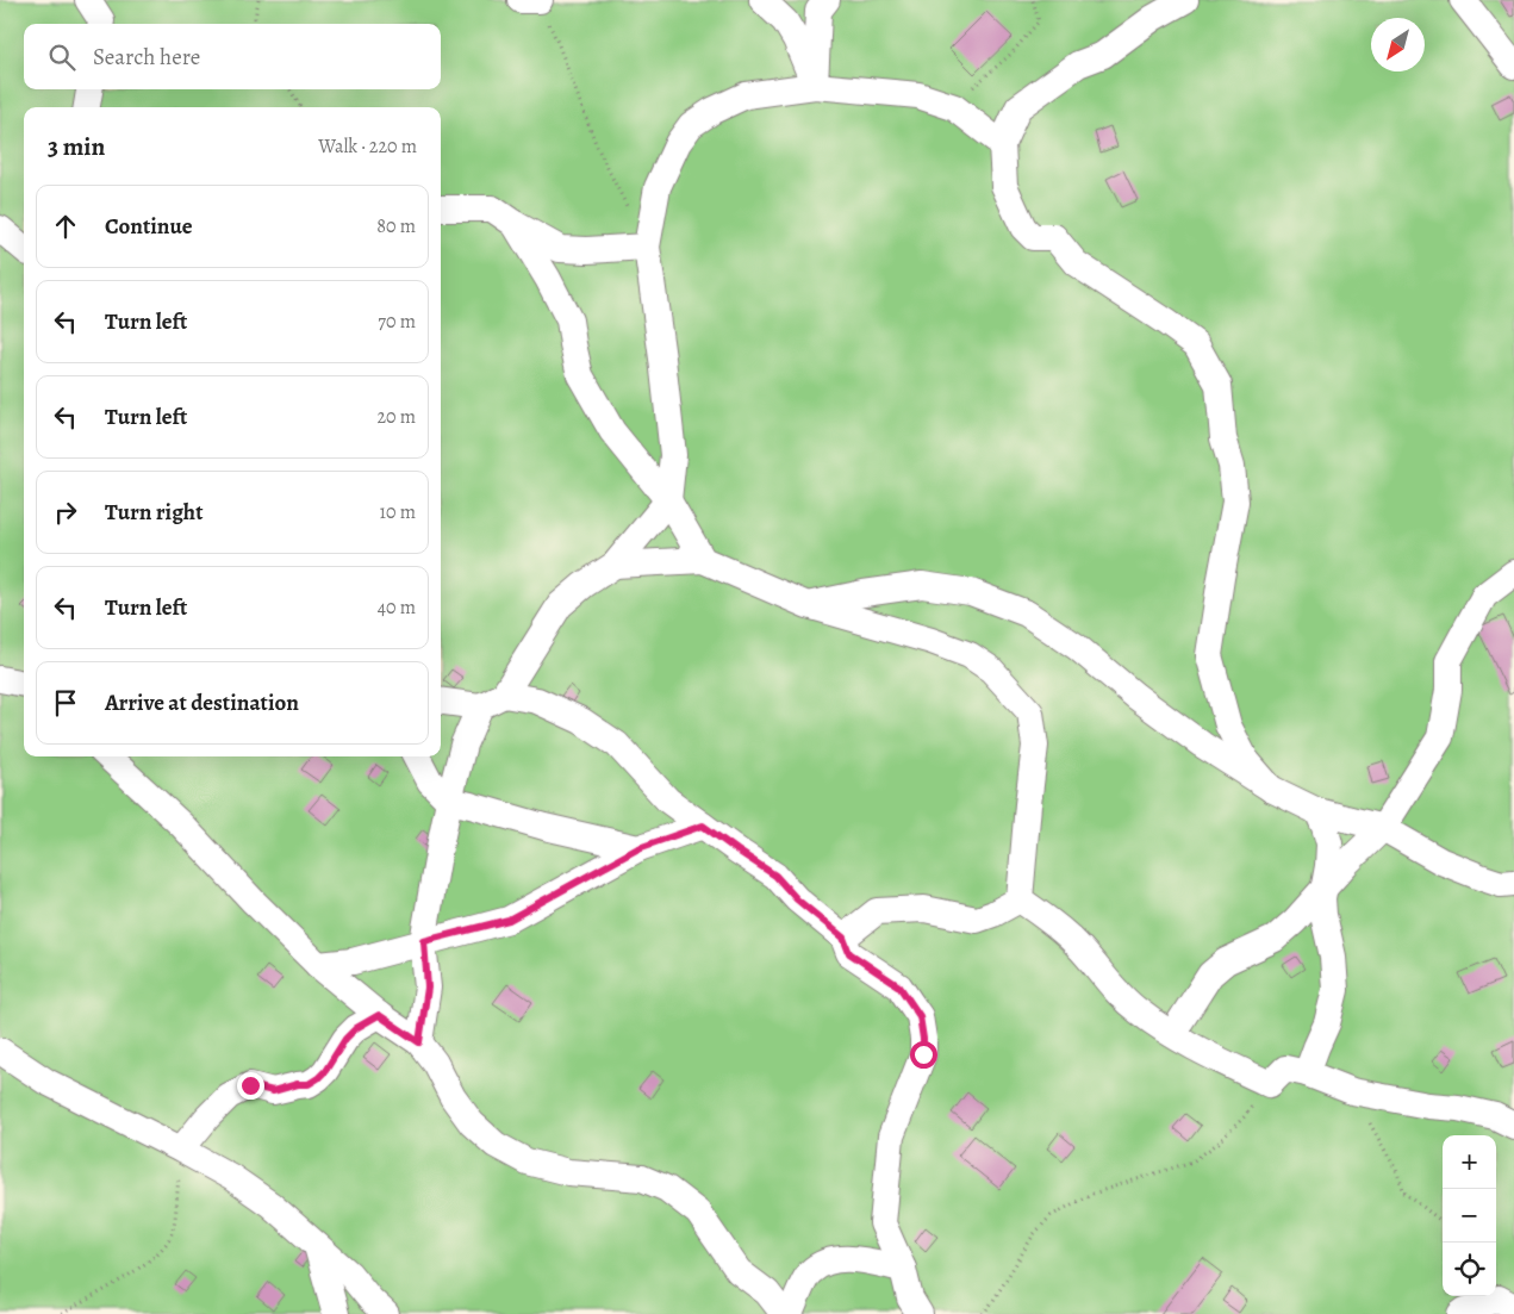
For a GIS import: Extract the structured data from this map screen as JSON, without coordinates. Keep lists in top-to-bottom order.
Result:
{
  "north": "bottom left",
  "page": {
    "search": "Search here",
    "heading": ["3 min", "Walk · 220 m"],
    "list": [
      ["Continue", "80 m"],
      ["Turn left", "70 m"],
      ["Turn left", "20 m"],
      ["Turn right", "10 m"],
      ["Turn left", "40 m"],
      "Arrive at destination"
    ],
    "map_buttons": ["+", "−"]
  }
}
